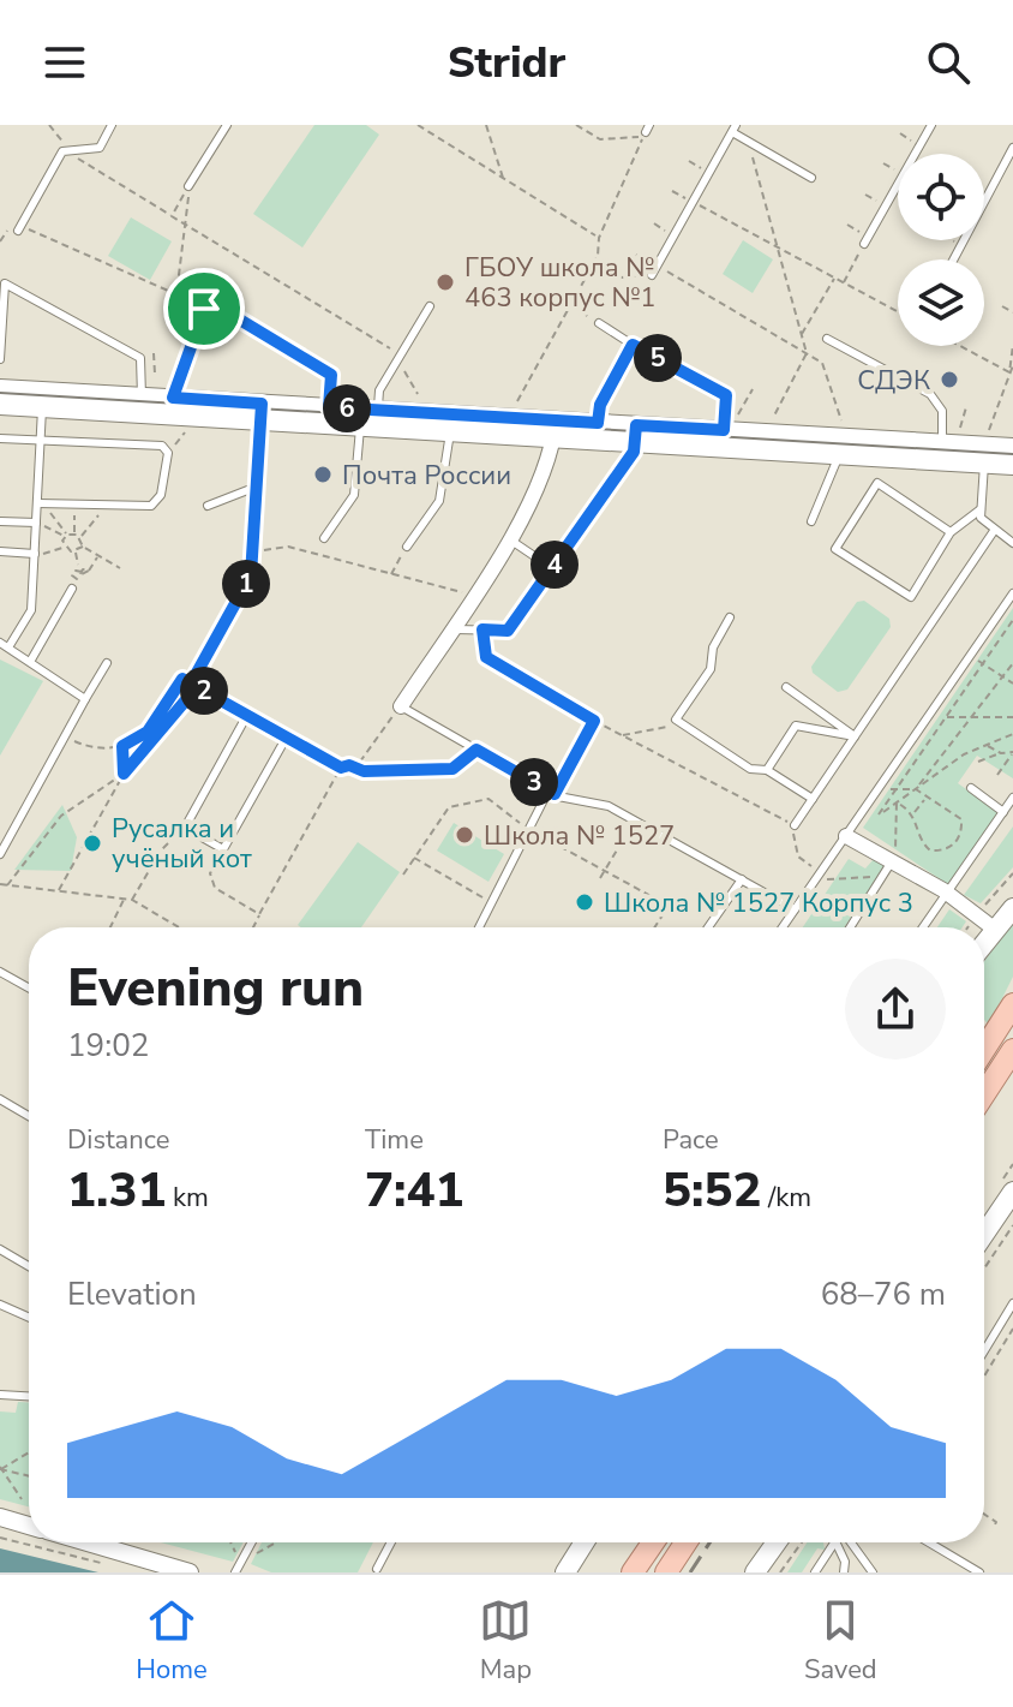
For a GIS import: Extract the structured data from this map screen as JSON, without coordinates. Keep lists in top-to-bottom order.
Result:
{
  "places": [
    "ГБОУ школа № 463 корпус №1",
    "СДЭК",
    "Почта России",
    "Школа № 1527",
    "Русалка и учёный кот",
    "Школа № 1527 Корпус 3"
  ],
  "page": {
    "header": "Stridr",
    "pins": [
      "5",
      "6",
      "4",
      "1",
      "2",
      "3"
    ],
    "heading": ["Evening run", "19:02"],
    "stats": [
      ["Distance", "1.31 km"],
      ["Time", "7:41"],
      ["Pace", "5:52 /km"]
    ],
    "chart": ["Elevation", "68–76 m"],
    "tabs": ["Home", "Map", "Saved"]
  }
}
